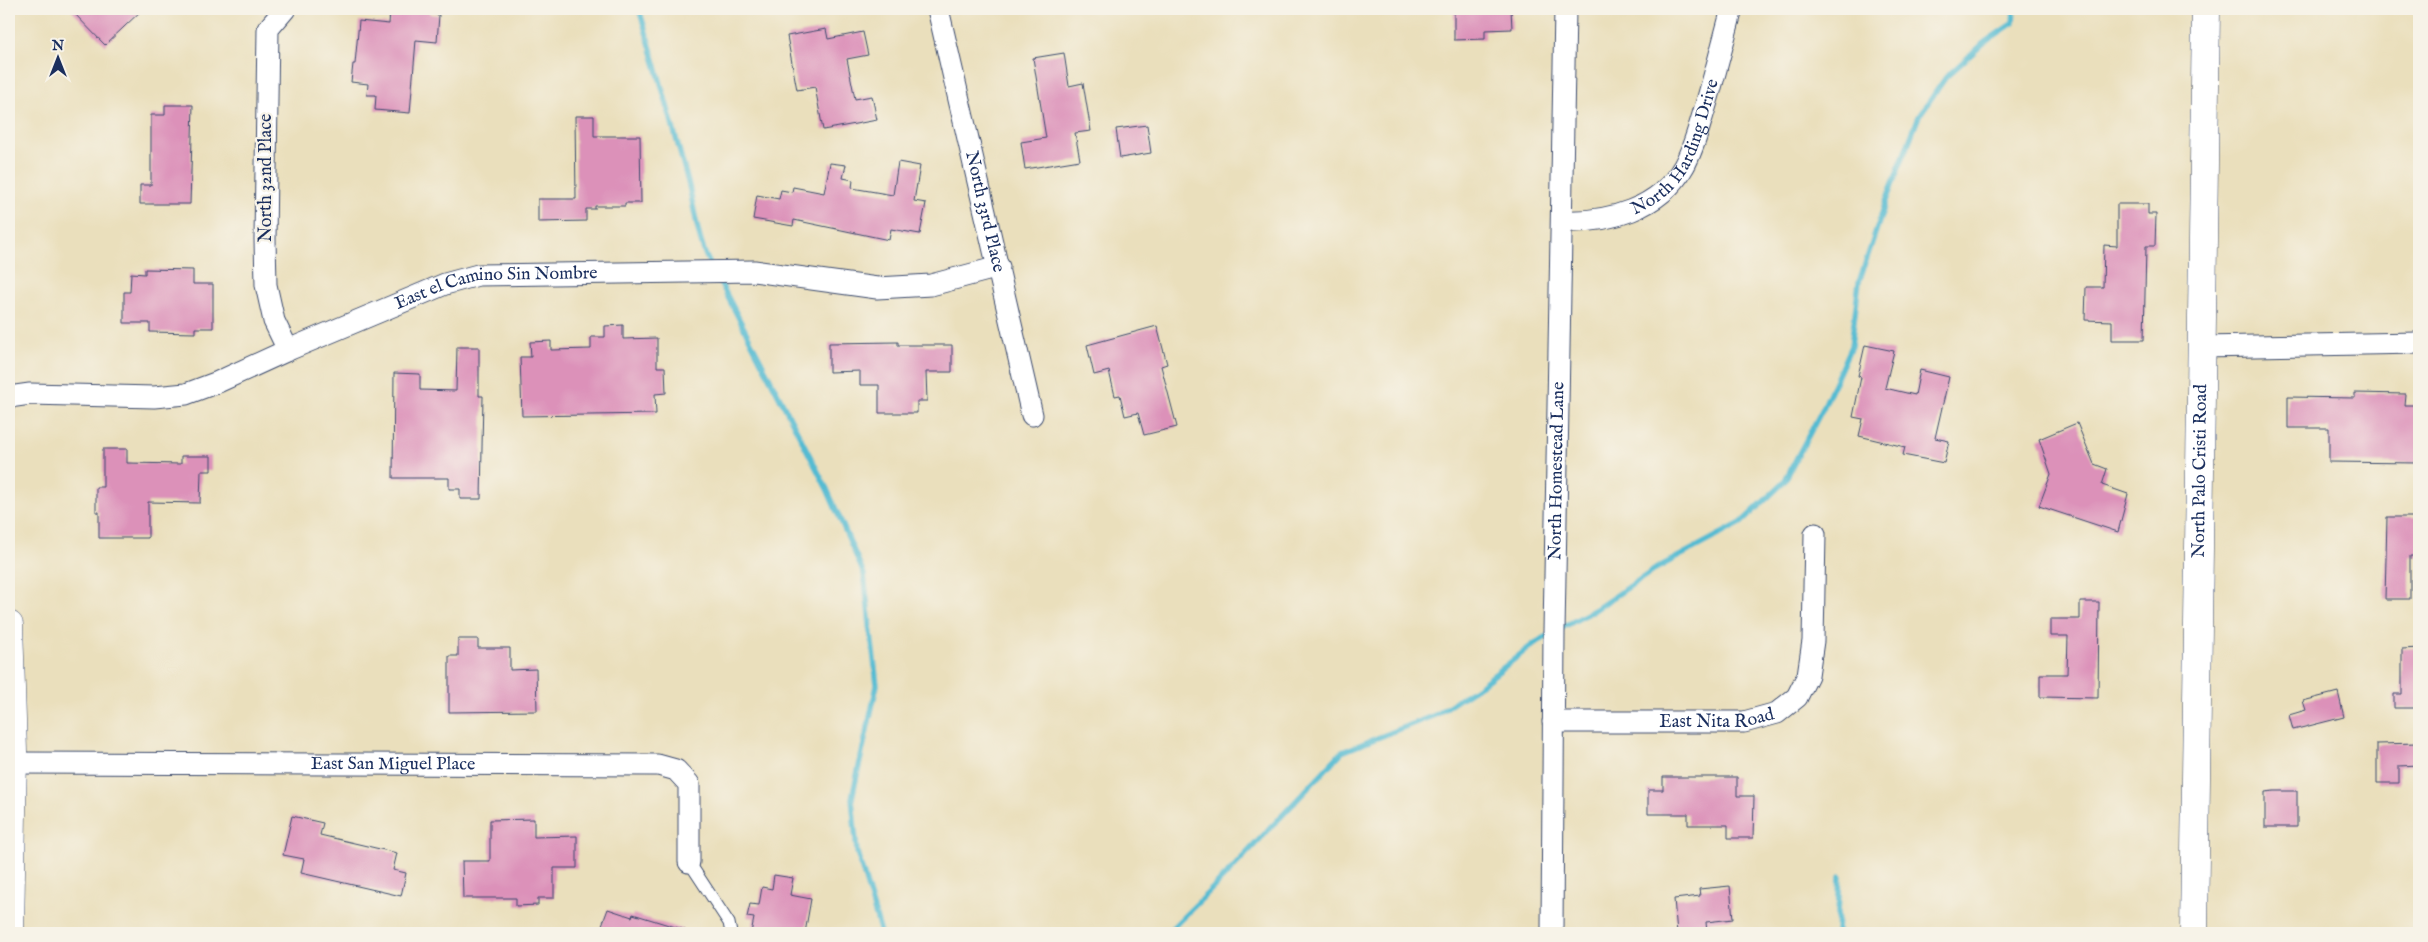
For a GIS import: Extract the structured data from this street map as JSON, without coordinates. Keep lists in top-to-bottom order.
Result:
{
  "streets": {
    "street": [
      "North Harding Drive",
      "North 32nd Place",
      "North 33rd Place",
      "East el Camino Sin Nombre",
      "North Homestead Lane",
      "North Palo Cristi Road",
      "East Nita Road",
      "East San Miguel Place"
    ]
  },
  "crossings": [
    ["North Harding Drive", "North Homestead Lane"],
    ["North 32nd Place", "East el Camino Sin Nombre"],
    ["North 33rd Place", "East el Camino Sin Nombre"],
    ["North Homestead Lane", "East Nita Road"]
  ],
  "north": "top"
}
